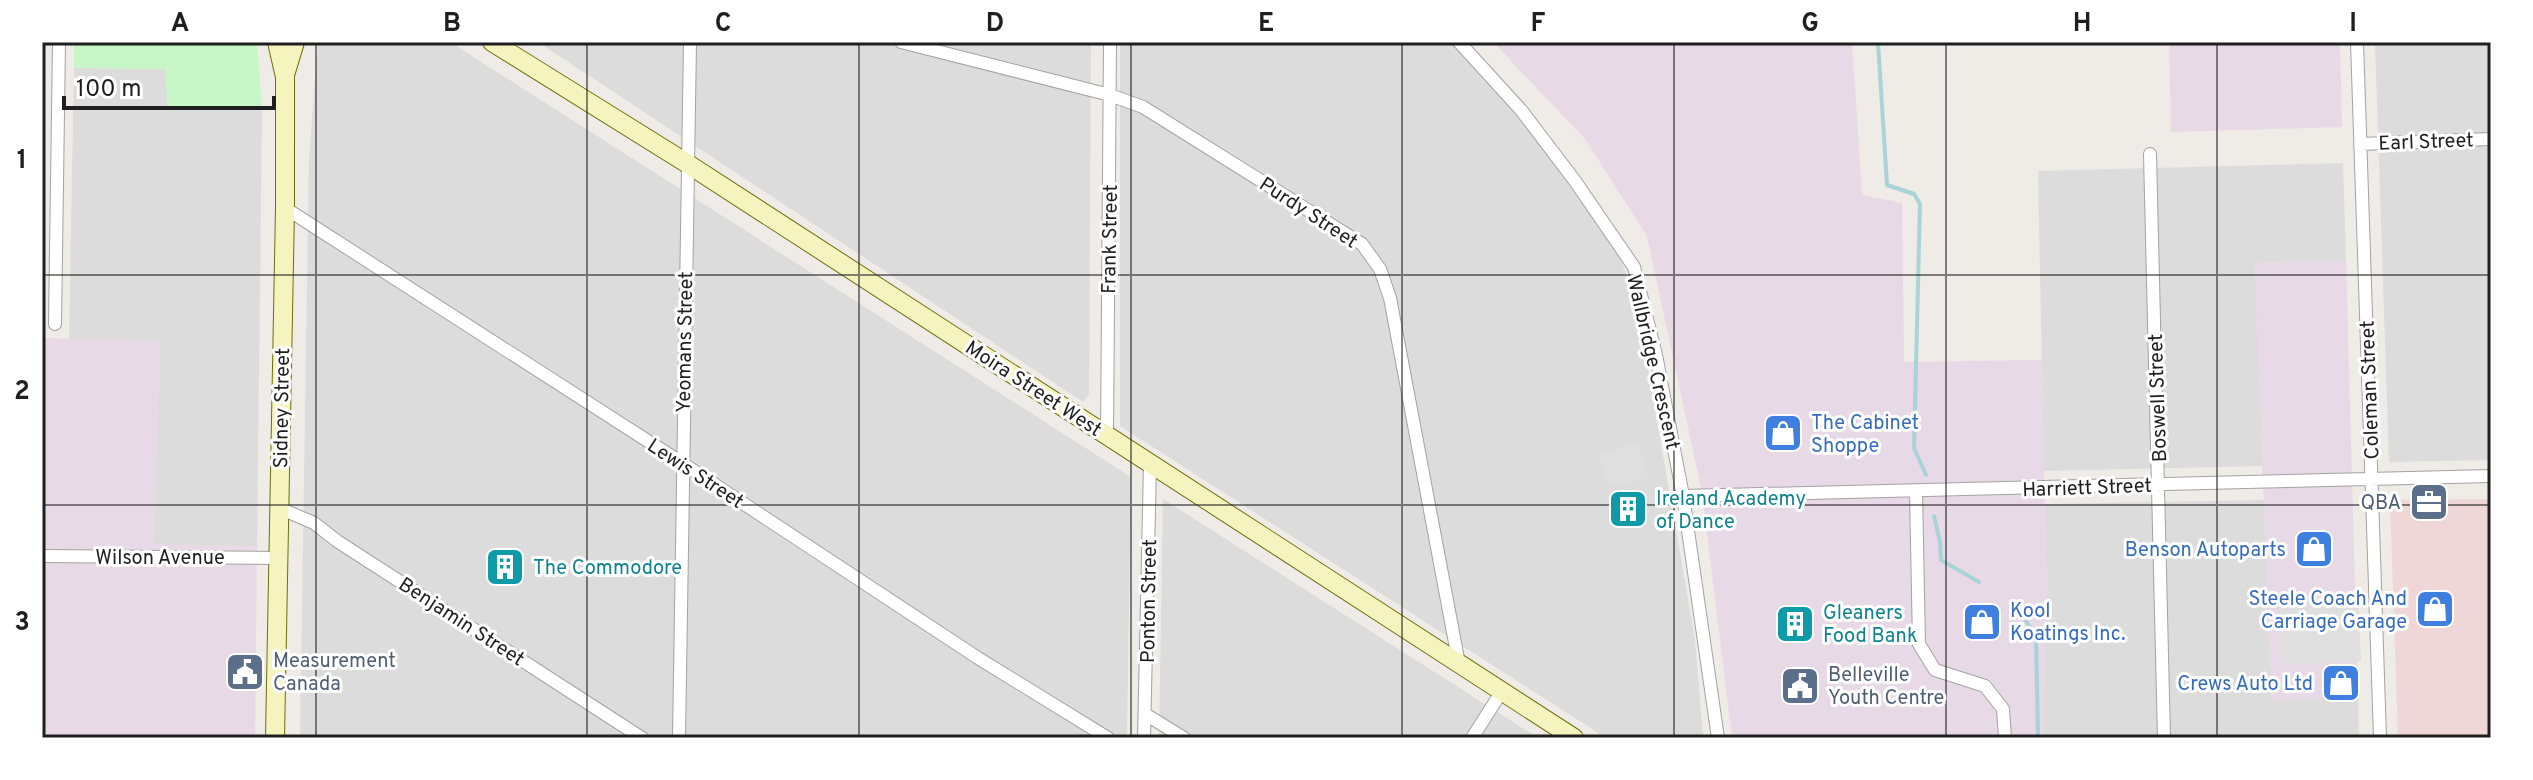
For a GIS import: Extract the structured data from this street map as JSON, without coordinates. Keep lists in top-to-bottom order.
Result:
{
  "streets": {
    "main road": ["Moira Street West", "Sidney Street"],
    "street": [
      "Earl Street",
      "Purdy Street",
      "Frank Street",
      "Yeomans Street",
      "Wallbridge Crescent",
      "Coleman Street",
      "Boswell Street",
      "Lewis Street",
      "Harriett Street",
      "Wilson Avenue",
      "Ponton Street",
      "Benjamin Street"
    ]
  },
  "crossings": [
    ["Earl Street", "Coleman Street"],
    ["Purdy Street", "Frank Street"],
    ["Purdy Street", "Moira Street West"],
    ["Frank Street", "Moira Street West"],
    ["Yeomans Street", "Moira Street West"],
    ["Yeomans Street", "Lewis Street"],
    ["Wallbridge Crescent", "Harriett Street"],
    ["Moira Street West", "Ponton Street"],
    ["Coleman Street", "Harriett Street"],
    ["Boswell Street", "Harriett Street"],
    ["Sidney Street", "Lewis Street"],
    ["Sidney Street", "Wilson Avenue"],
    ["Sidney Street", "Benjamin Street"]
  ],
  "places": {
    "shop": [
      "The Cabinet Shoppe",
      "Benson Autoparts",
      "Steele Coach And Carriage Garage",
      "Kool Koatings Inc.",
      "Crews Auto Ltd"
    ],
    "office": ["QBA"],
    "building": ["Ireland Academy of Dance", "The Commodore", "Gleaners Food Bank"],
    "public building": ["Measurement Canada", "Belleville Youth Centre"]
  },
  "scale_bar": "100 m",
  "grid": {
    "columns": [
      "A",
      "B",
      "C",
      "D",
      "E",
      "F",
      "G",
      "H",
      "I"
    ],
    "rows": ["1", "2", "3"]
  }
}
